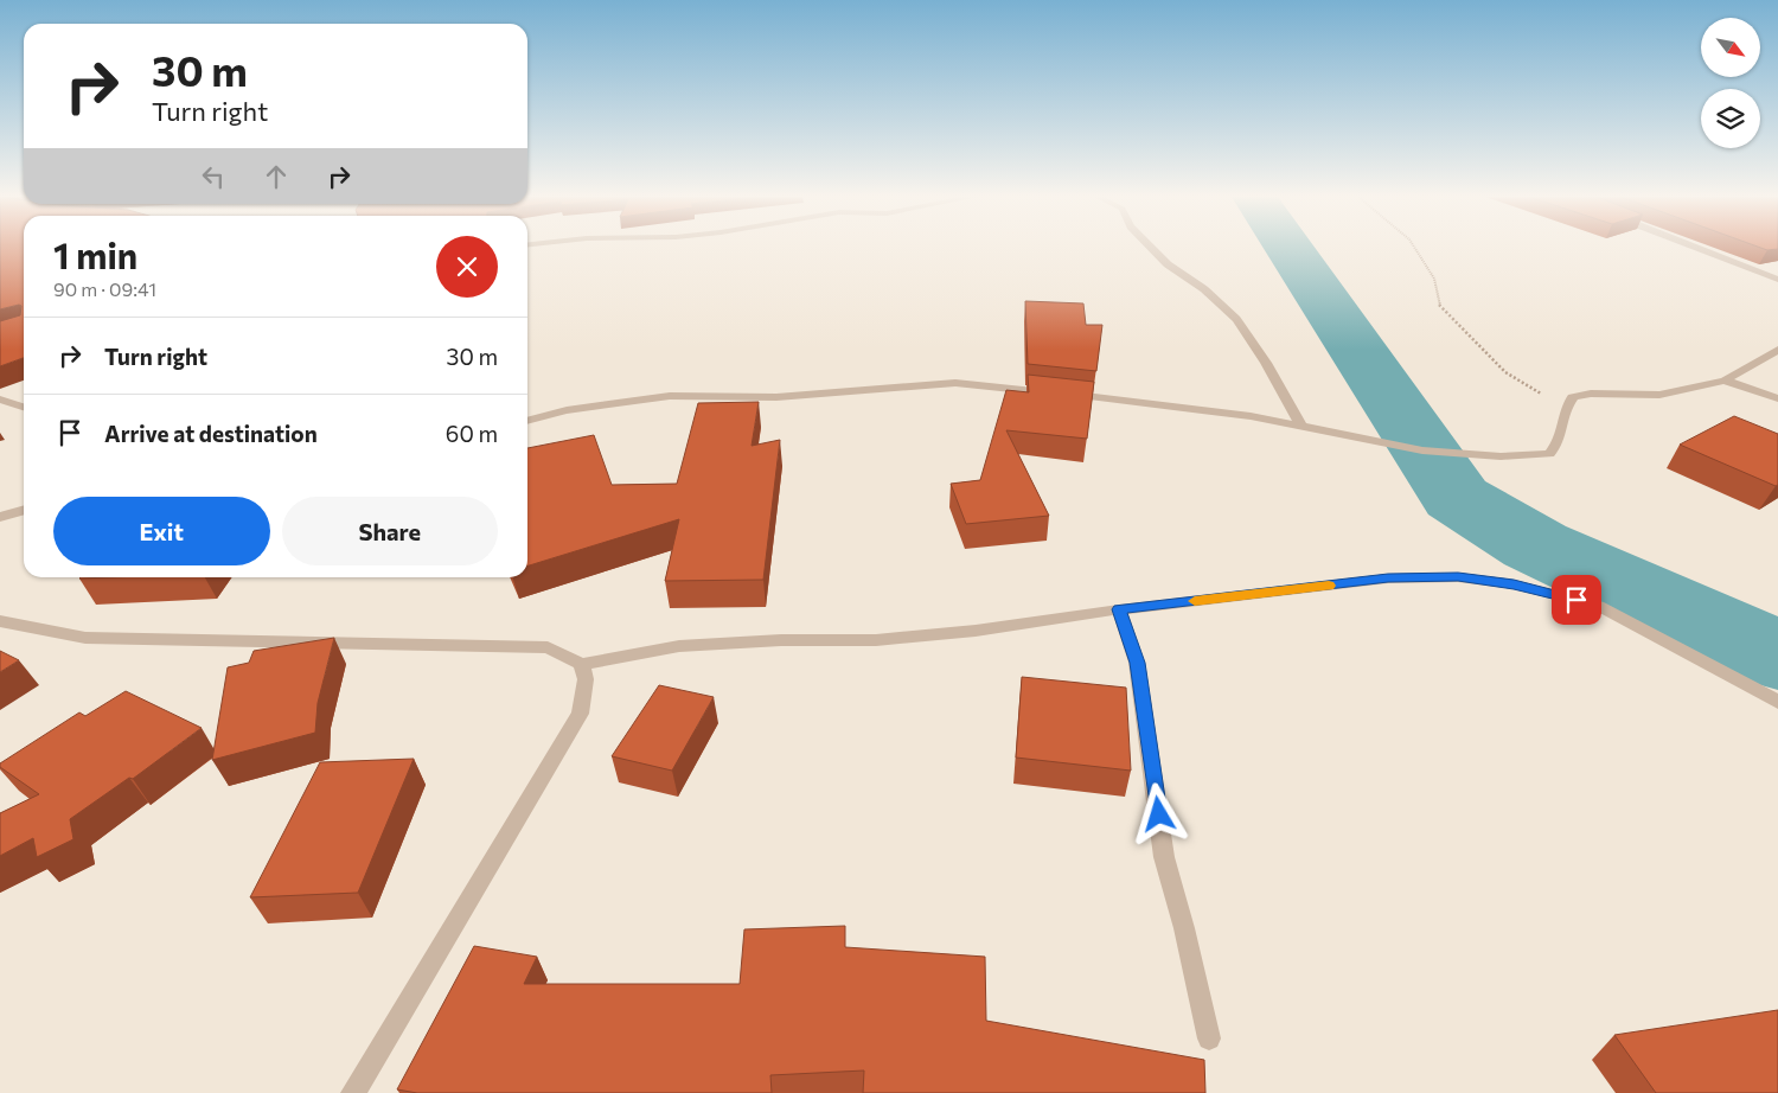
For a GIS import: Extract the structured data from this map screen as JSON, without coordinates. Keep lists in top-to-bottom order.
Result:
{
  "north": "bottom right",
  "page": {
    "turn": ["30 m", "Turn right"],
    "heading": ["1 min", "90 m · 09:41"],
    "list": [
      {
        "name": "Turn right",
        "value": "30 m"
      },
      {
        "name": "Arrive at destination",
        "value": "60 m"
      }
    ],
    "buttons": ["Exit", "Share"]
  }
}
